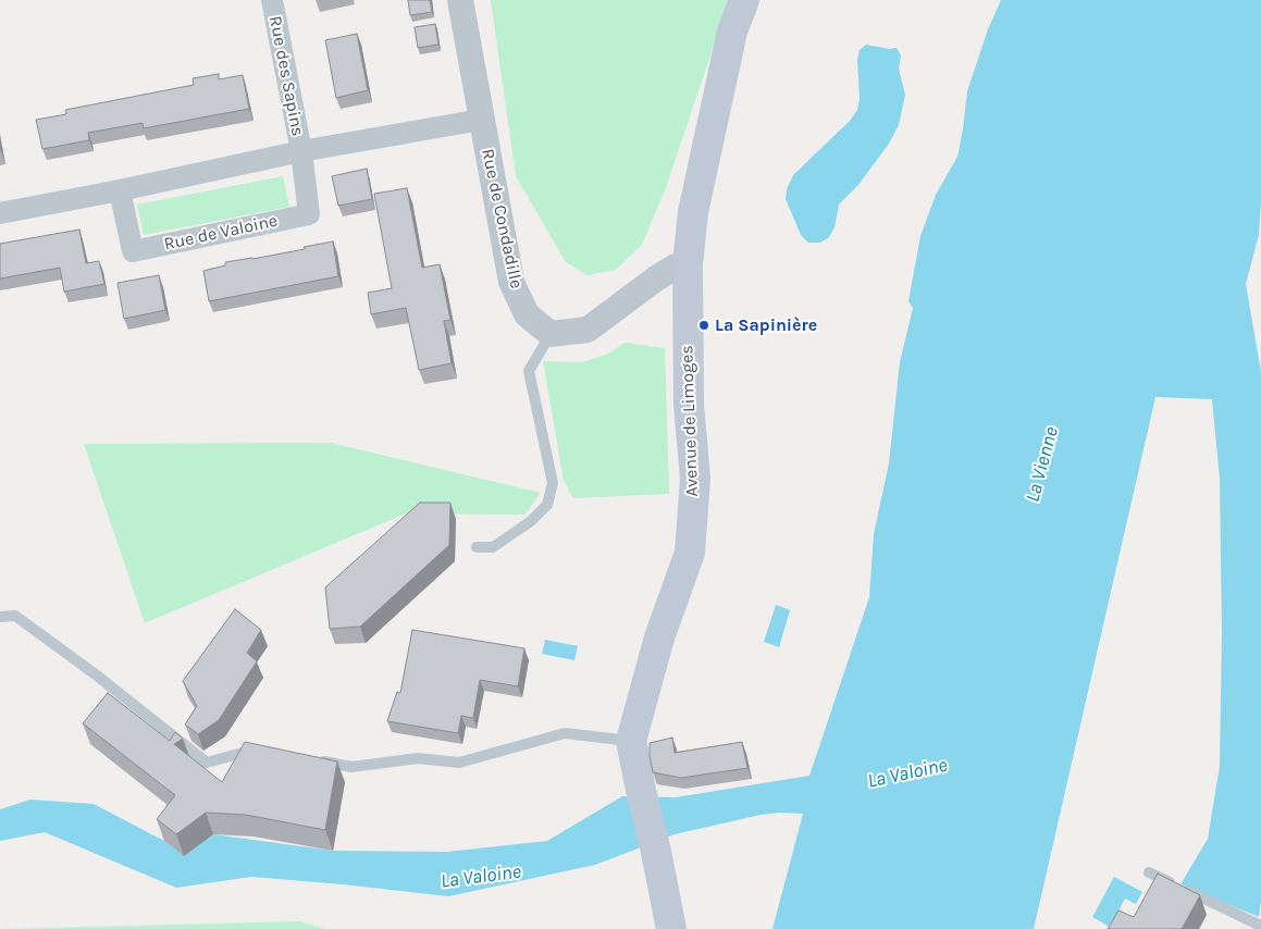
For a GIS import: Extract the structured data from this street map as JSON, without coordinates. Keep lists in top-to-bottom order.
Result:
{
  "streets": {
    "main road": ["Avenue de Limoges"],
    "street": ["Rue des Sapins", "Rue de Condadille", "Rue de Valoine"]
  },
  "crossings": [
    ["Rue des Sapins", "Rue de Valoine"]
  ],
  "water": ["La Vienne", "La Valoine"],
  "places": ["La Sapinière"]
}
